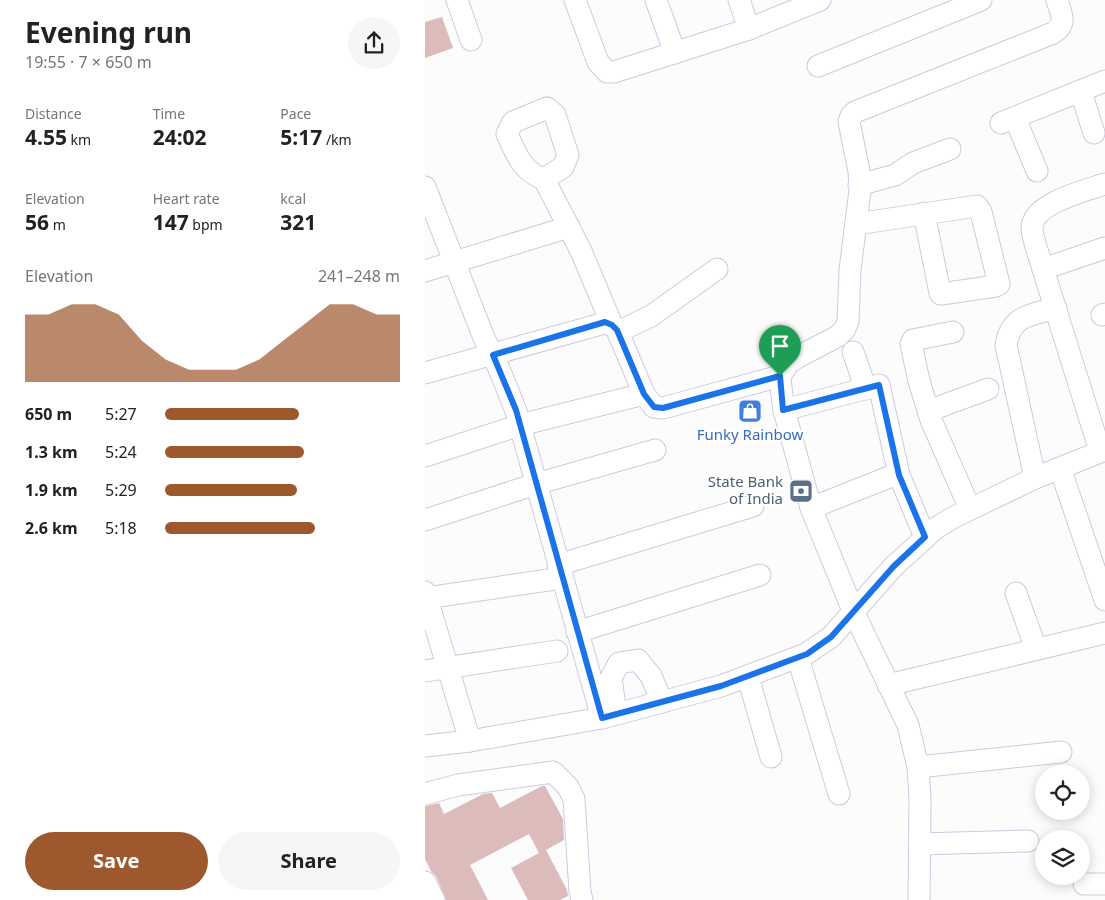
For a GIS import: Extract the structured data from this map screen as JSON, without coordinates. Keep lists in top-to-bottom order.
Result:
{
  "places": {
    "shop": ["Funky Rainbow"],
    "bank": ["State Bank of India"]
  },
  "page": {
    "heading": ["Evening run", "19:55 · 7 × 650 m"],
    "stats": [
      ["Distance", "4.55 km"],
      ["Time", "24:02"],
      ["Pace", "5:17 /km"],
      ["Elevation", "56 m"],
      ["Heart rate", "147 bpm"],
      ["kcal", "321"]
    ],
    "chart": ["Elevation", "241–248 m"],
    "list": [
      {
        "name": "650 m",
        "note": "5:27"
      },
      {
        "name": "1.3 km",
        "note": "5:24"
      },
      {
        "name": "1.9 km",
        "note": "5:29"
      },
      {
        "name": "2.6 km",
        "note": "5:18"
      }
    ],
    "buttons": ["Save", "Share"]
  }
}
